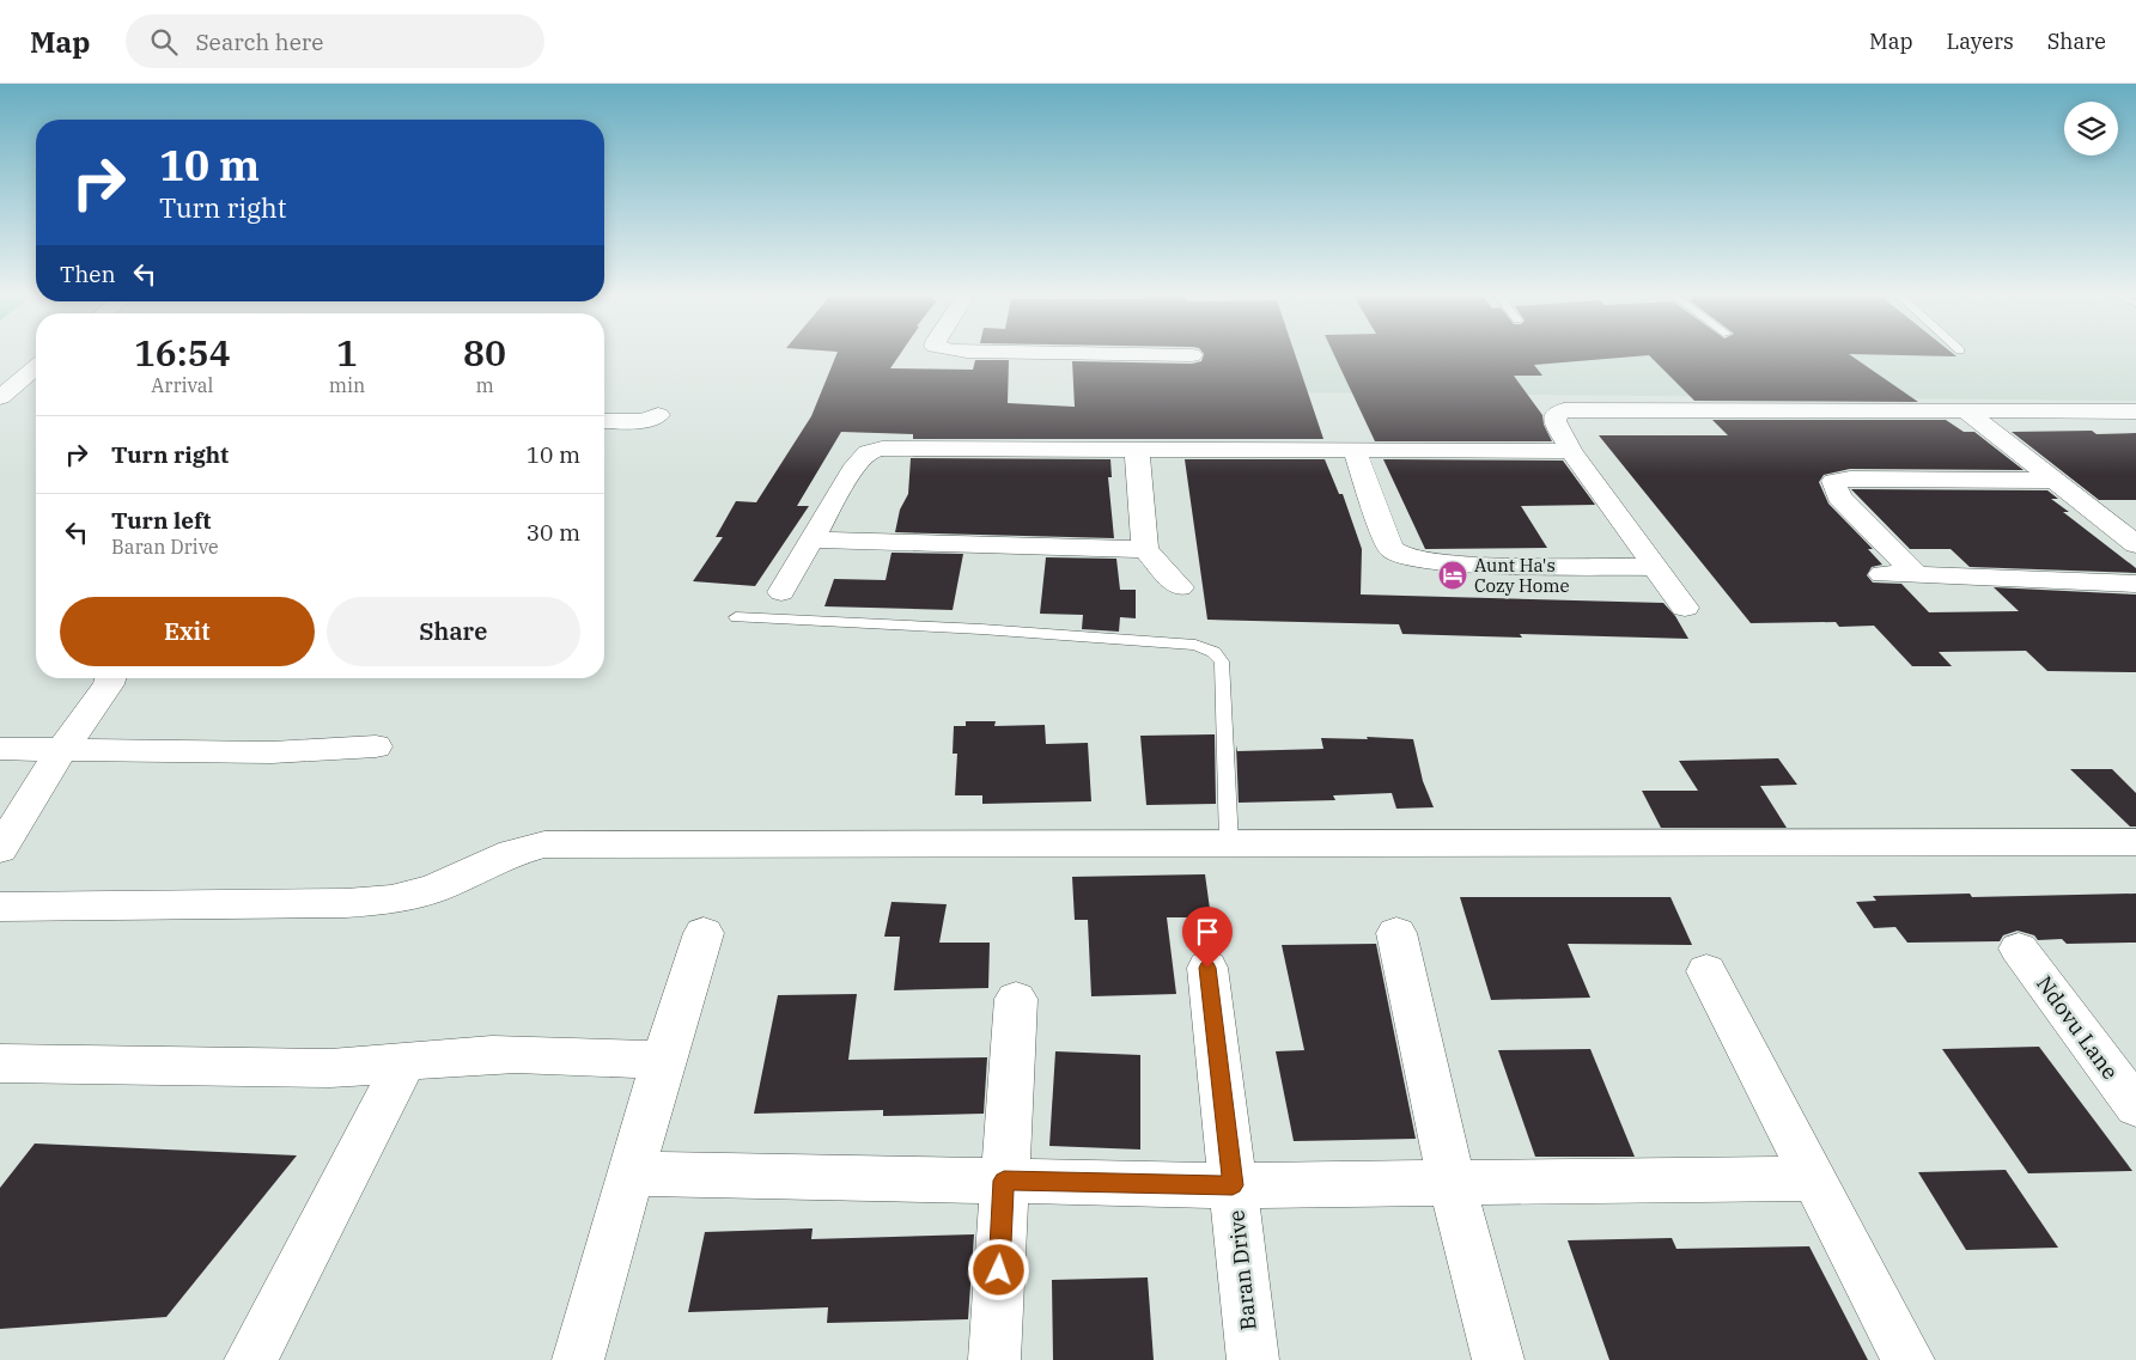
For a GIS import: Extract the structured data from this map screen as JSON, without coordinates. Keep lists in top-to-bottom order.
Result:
{
  "streets": {
    "street": ["Ndovu Lane", "Baran Drive"]
  },
  "places": {
    "hotel": ["Aunt Ha's Cozy Home"]
  },
  "page": {
    "header": "Map",
    "search": "Search here",
    "nav": ["Map", "Layers", "Share"],
    "turn": ["10 m", "Turn right"],
    "then": "Then",
    "eta": [
      "16:54",
      "Arrival",
      "1",
      "min",
      "80",
      "m"
    ],
    "list": [
      {
        "name": "Turn right",
        "value": "10 m"
      },
      {
        "name": "Turn left",
        "note": "Baran Drive",
        "value": "30 m"
      }
    ],
    "buttons": ["Exit", "Share"]
  }
}
